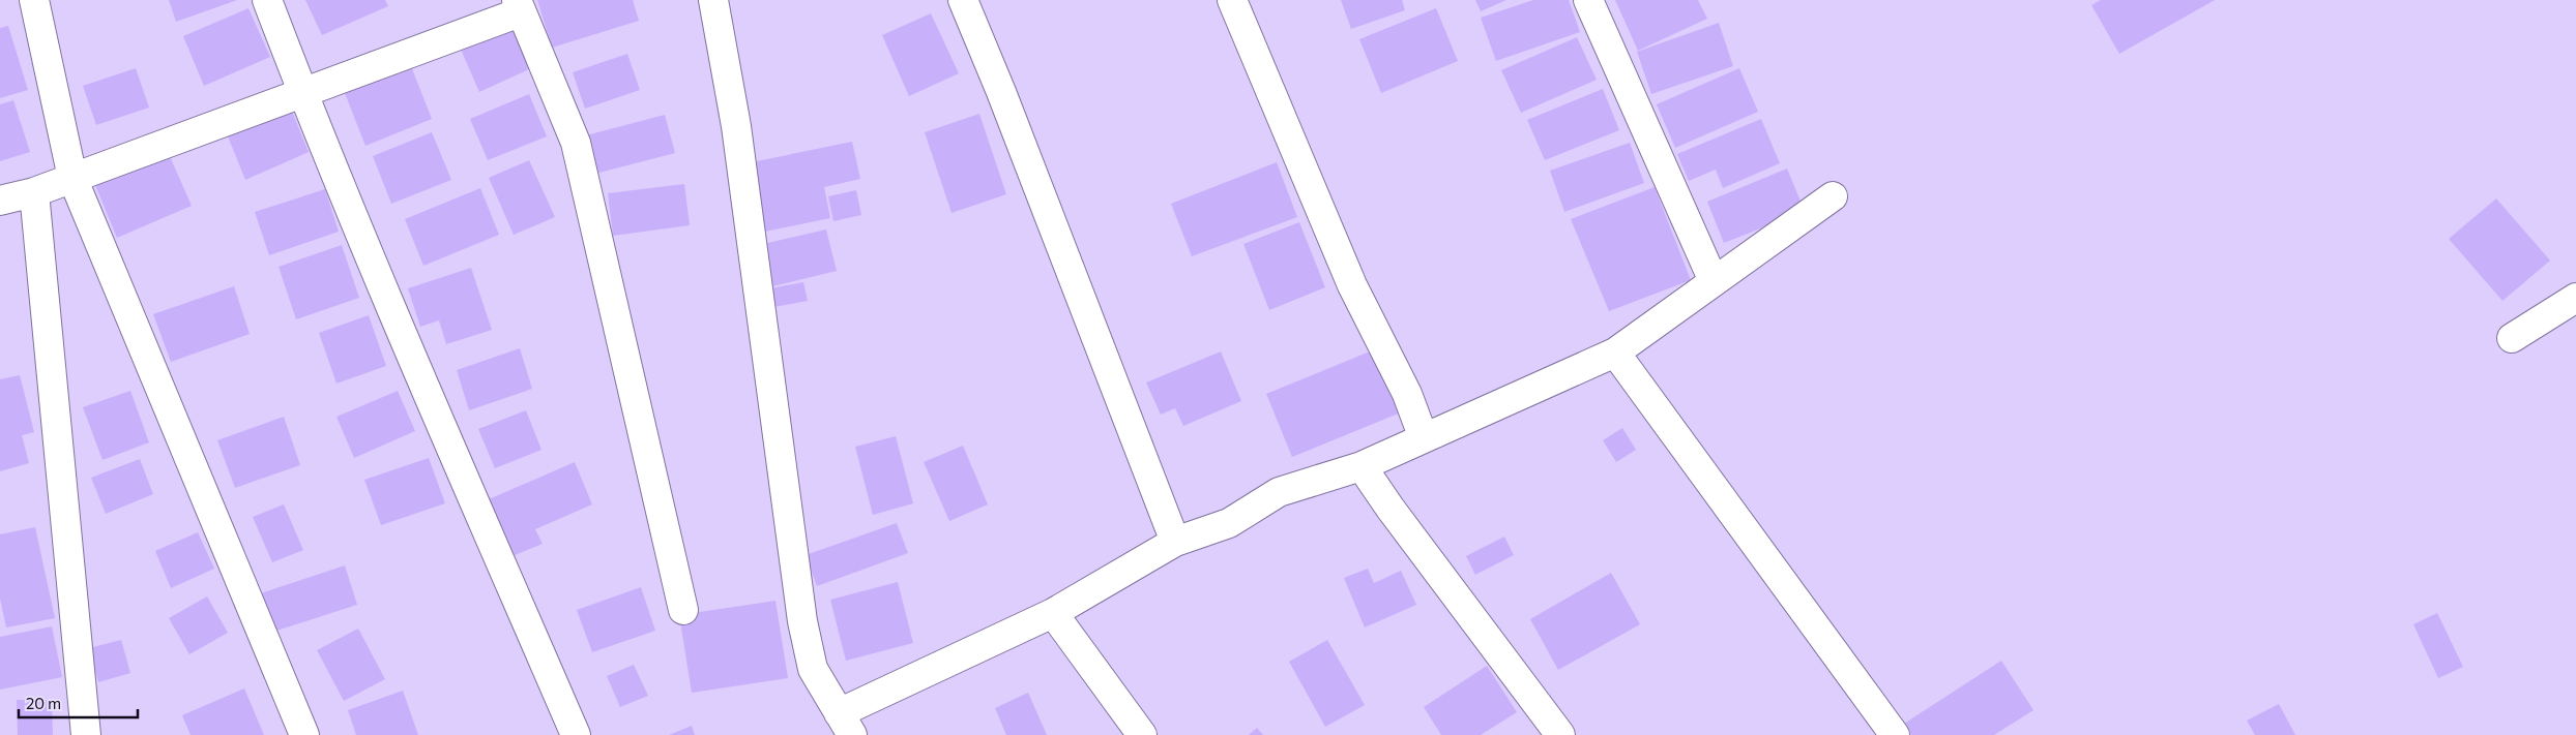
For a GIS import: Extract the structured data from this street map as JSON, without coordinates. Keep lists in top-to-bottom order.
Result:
{
  "scale_bar": "20 m"
}
